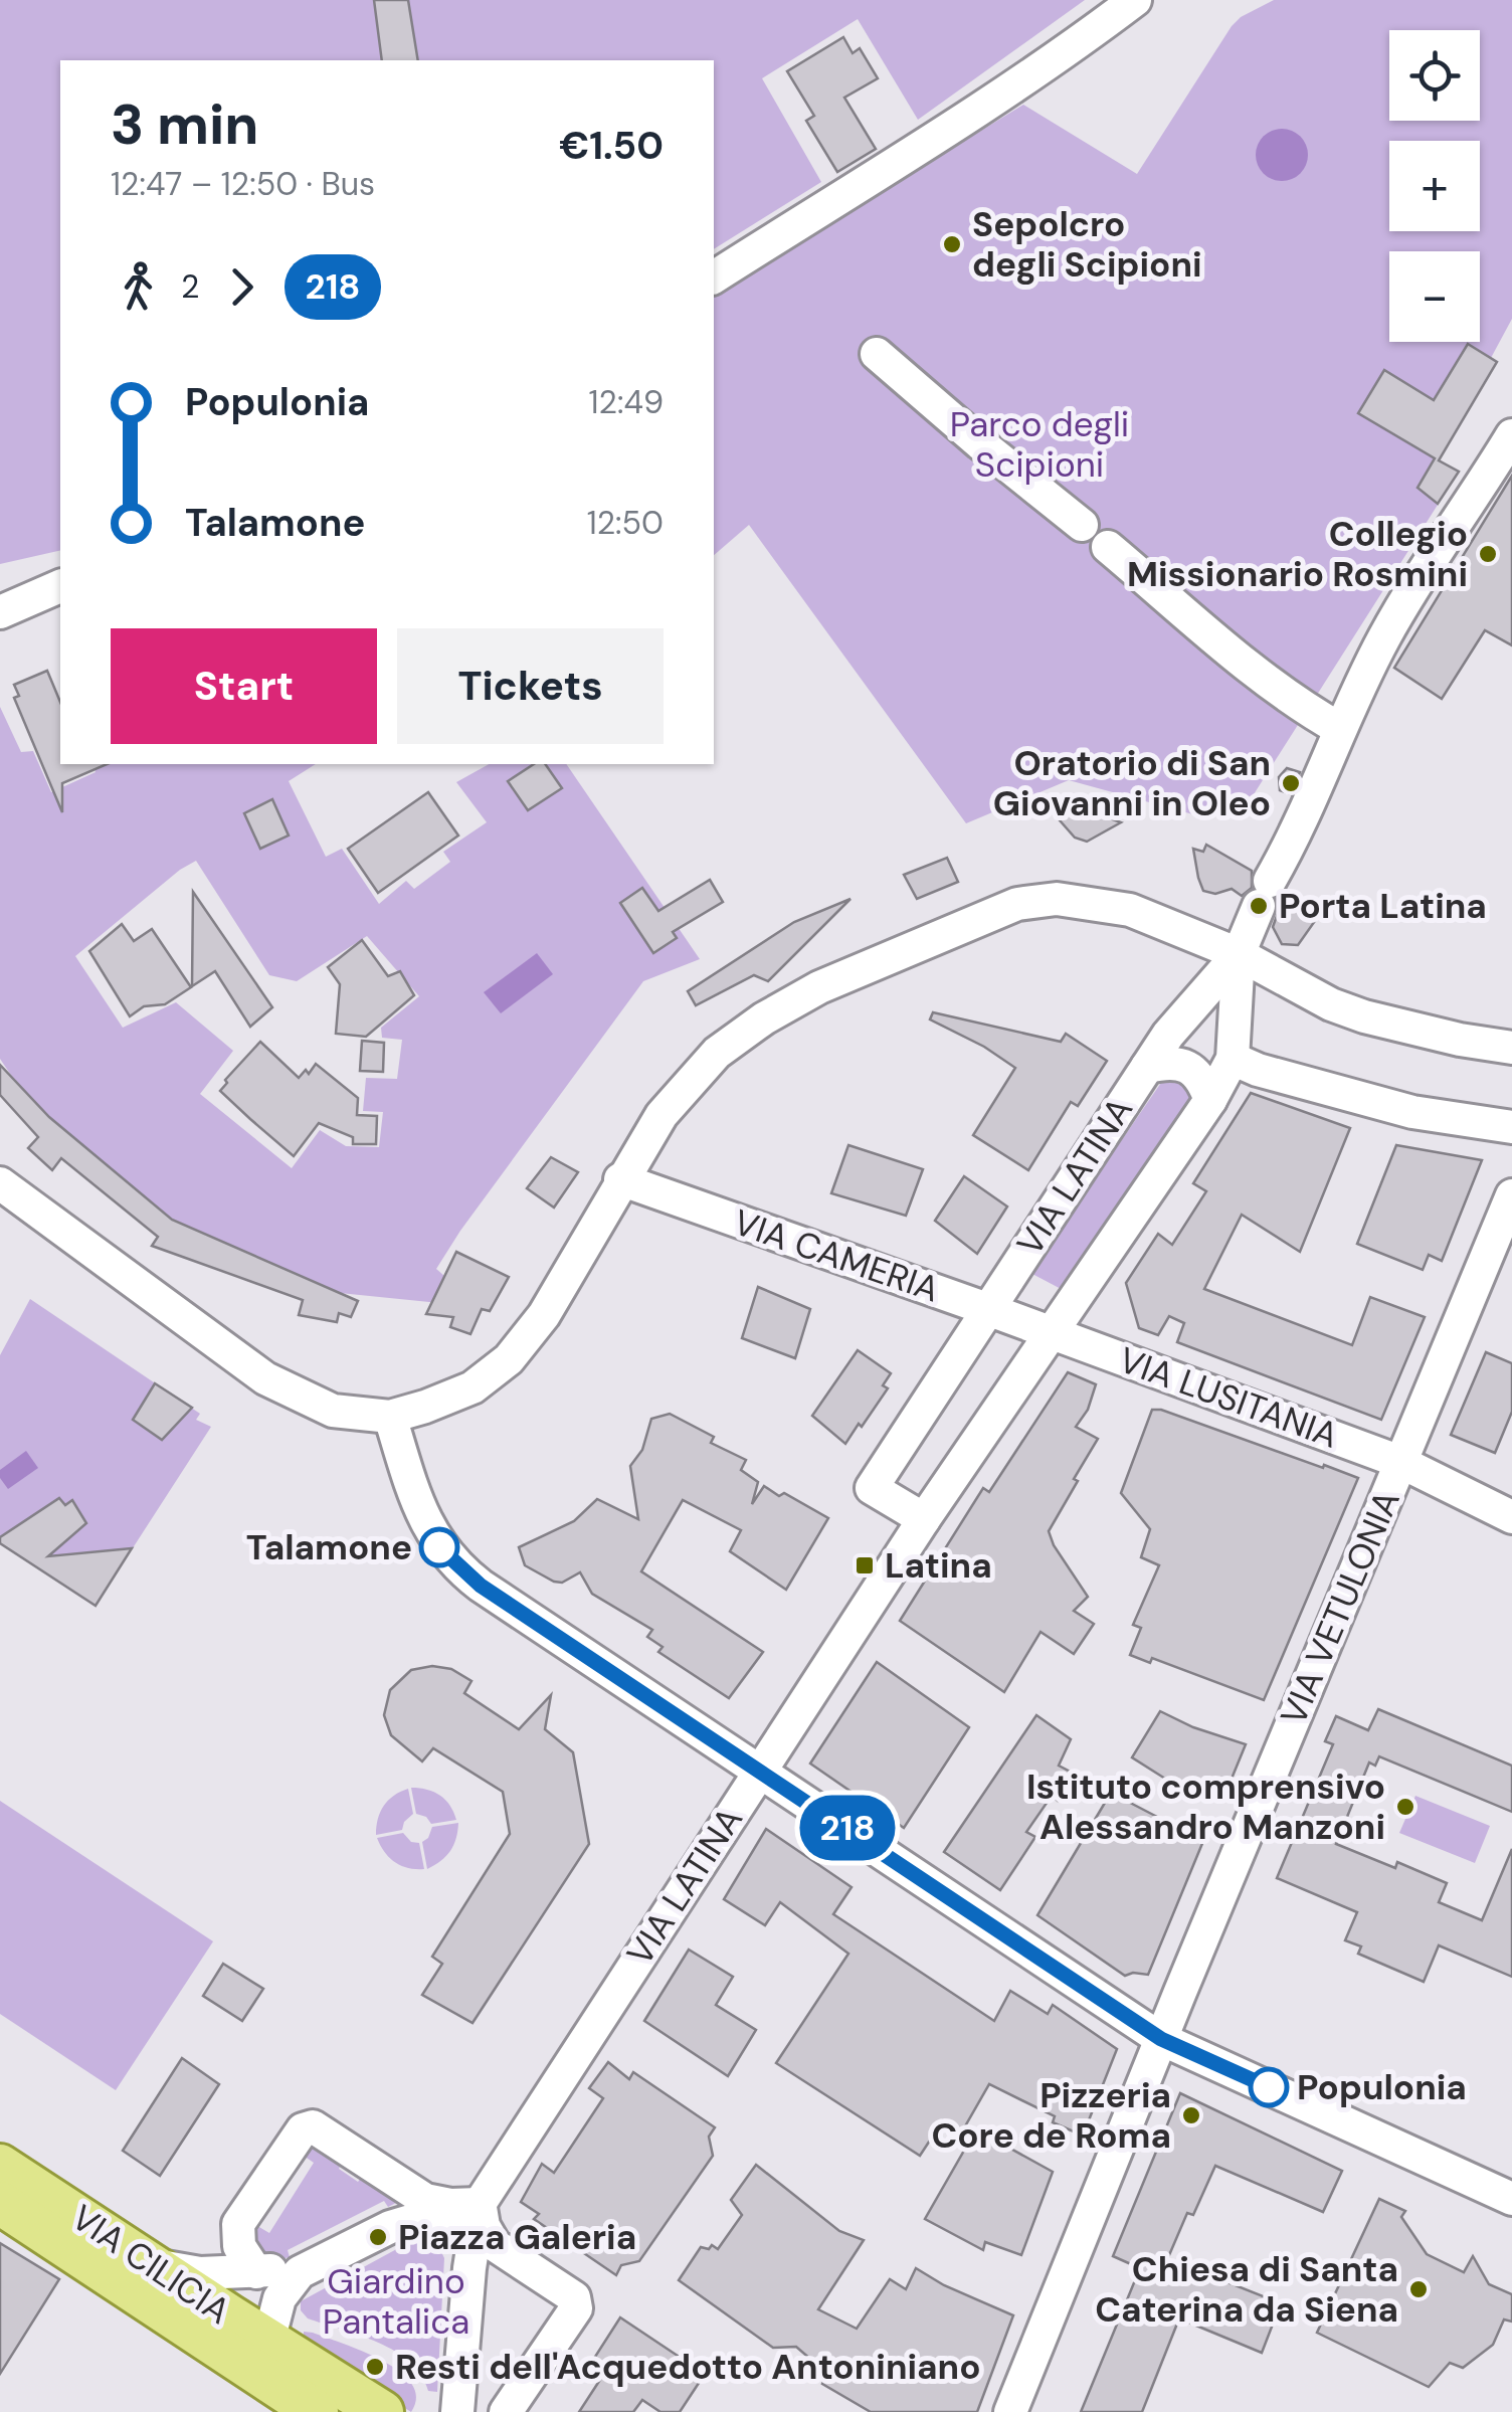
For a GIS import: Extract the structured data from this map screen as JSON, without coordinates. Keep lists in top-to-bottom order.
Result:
{
  "streets": {
    "main road": ["VIA CILICIA"],
    "street": [
      "VIA LATINA",
      "VIA CAMERIA",
      "VIA LUSITANIA",
      "VIA VETULONIA"
    ]
  },
  "crossings": [
    ["VIA LATINA", "VIA CAMERIA"],
    ["VIA LATINA", "VIA LUSITANIA"],
    ["VIA CAMERIA", "VIA LUSITANIA"],
    ["VIA LUSITANIA", "VIA VETULONIA"]
  ],
  "parks": ["Parco degli Scipioni", "Giardino Pantalica"],
  "places": {
    "other": [
      "Sepolcro degli Scipioni",
      "Collegio Missionario Rosmini",
      "Oratorio di San Giovanni in Oleo",
      "Porta Latina",
      "Talamone",
      "Istituto comprensivo Alessandro Manzoni",
      "Populonia",
      "Pizzeria Core de Roma",
      "Piazza Galeria",
      "Chiesa di Santa Caterina da Siena",
      "Resti dell'Acquedotto Antoniniano"
    ],
    "transit": ["Latina"]
  },
  "lines": ["bus line 218"],
  "page": {
    "on_map": "218",
    "map_buttons": ["+", "−"],
    "heading": ["3 min", "12:47 – 12:50 · Bus", "€1.50"],
    "legs": ["2", "218"],
    "list": [
      {
        "name": "Populonia",
        "value": "12:49"
      },
      {
        "name": "Talamone",
        "value": "12:50"
      }
    ],
    "buttons": ["Start", "Tickets"]
  }
}
